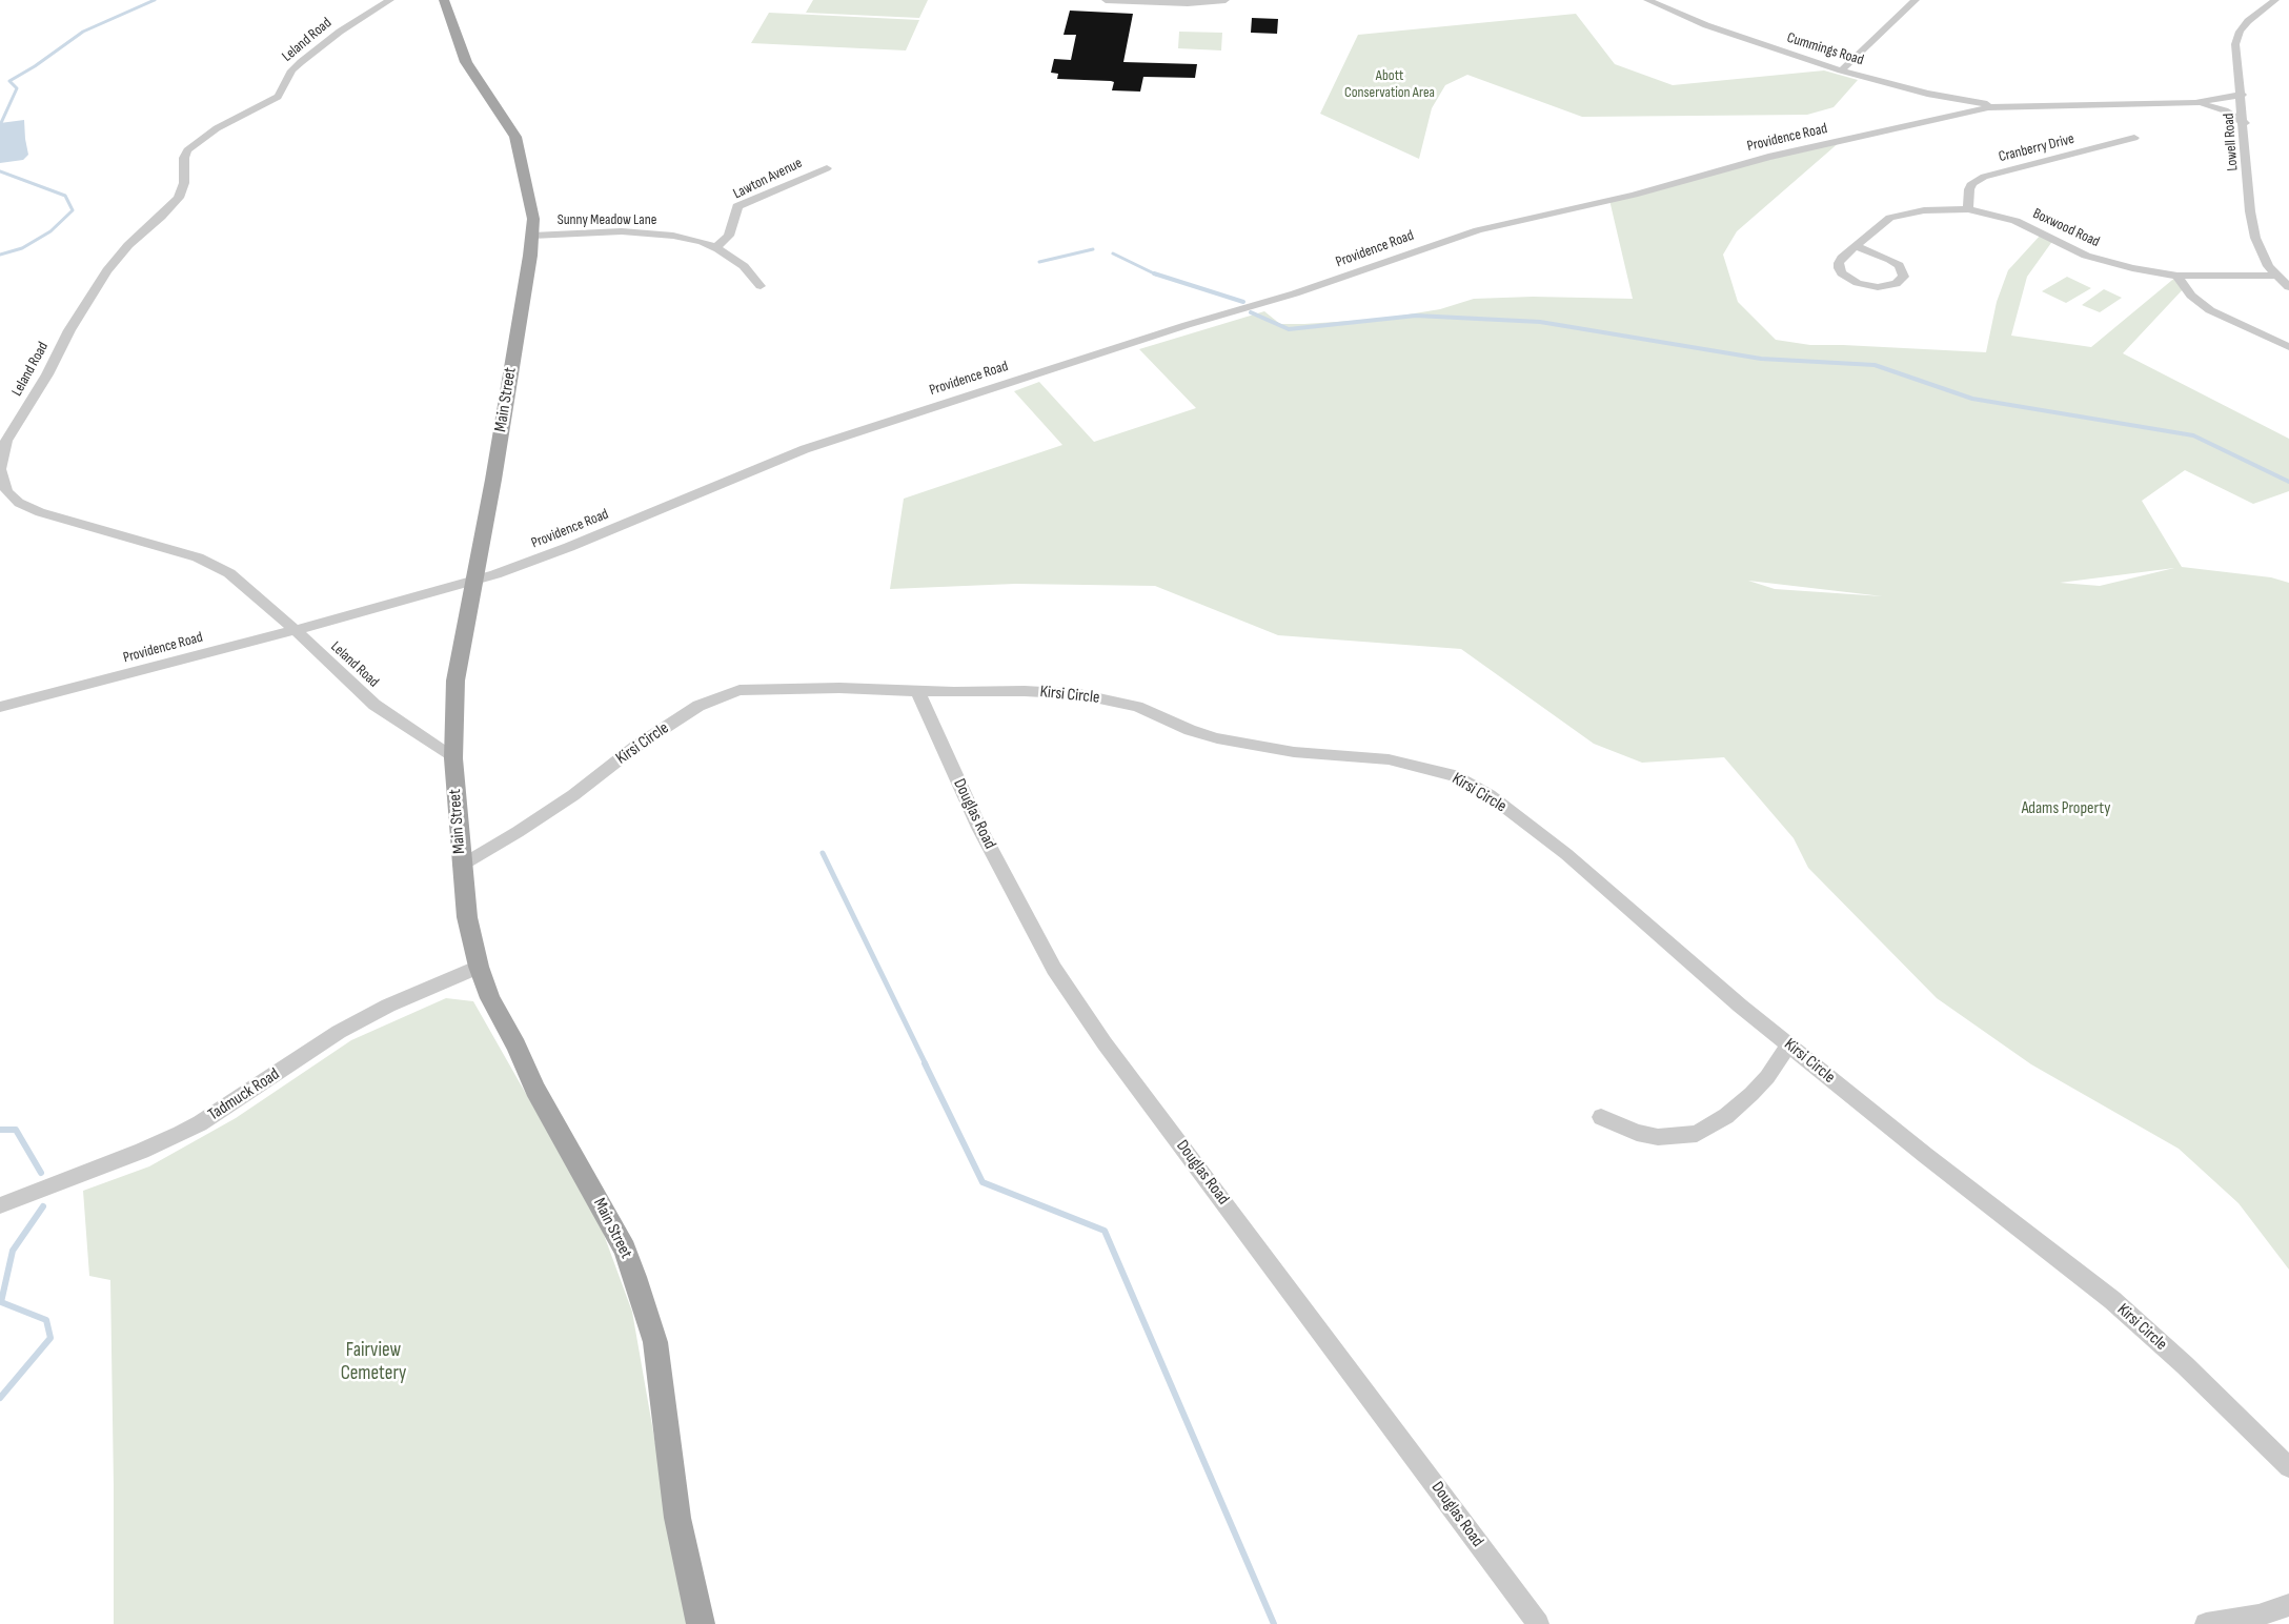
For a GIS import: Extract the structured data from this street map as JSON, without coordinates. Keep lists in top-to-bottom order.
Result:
{
  "streets": {
    "main road": ["Main Street"],
    "street": [
      "Leland Road",
      "Cummings Road",
      "Providence Road",
      "Lowell Road",
      "Cranberry Drive",
      "Lawton Avenue",
      "Sunny Meadow Lane",
      "Boxwood Road",
      "Kirsi Circle",
      "Douglas Road",
      "Tadmuck Road"
    ]
  },
  "crossings": [
    ["Leland Road", "Providence Road"],
    ["Leland Road", "Main Street"],
    ["Cummings Road", "Providence Road"],
    ["Providence Road", "Lowell Road"],
    ["Providence Road", "Main Street"],
    ["Lowell Road", "Boxwood Road"],
    ["Cranberry Drive", "Boxwood Road"],
    ["Lawton Avenue", "Sunny Meadow Lane"],
    ["Sunny Meadow Lane", "Main Street"],
    ["Main Street", "Kirsi Circle"],
    ["Main Street", "Tadmuck Road"],
    ["Kirsi Circle", "Douglas Road"]
  ],
  "parks": ["Abott Conservation Area", "Adams Property", "Fairview Cemetery"]
}
